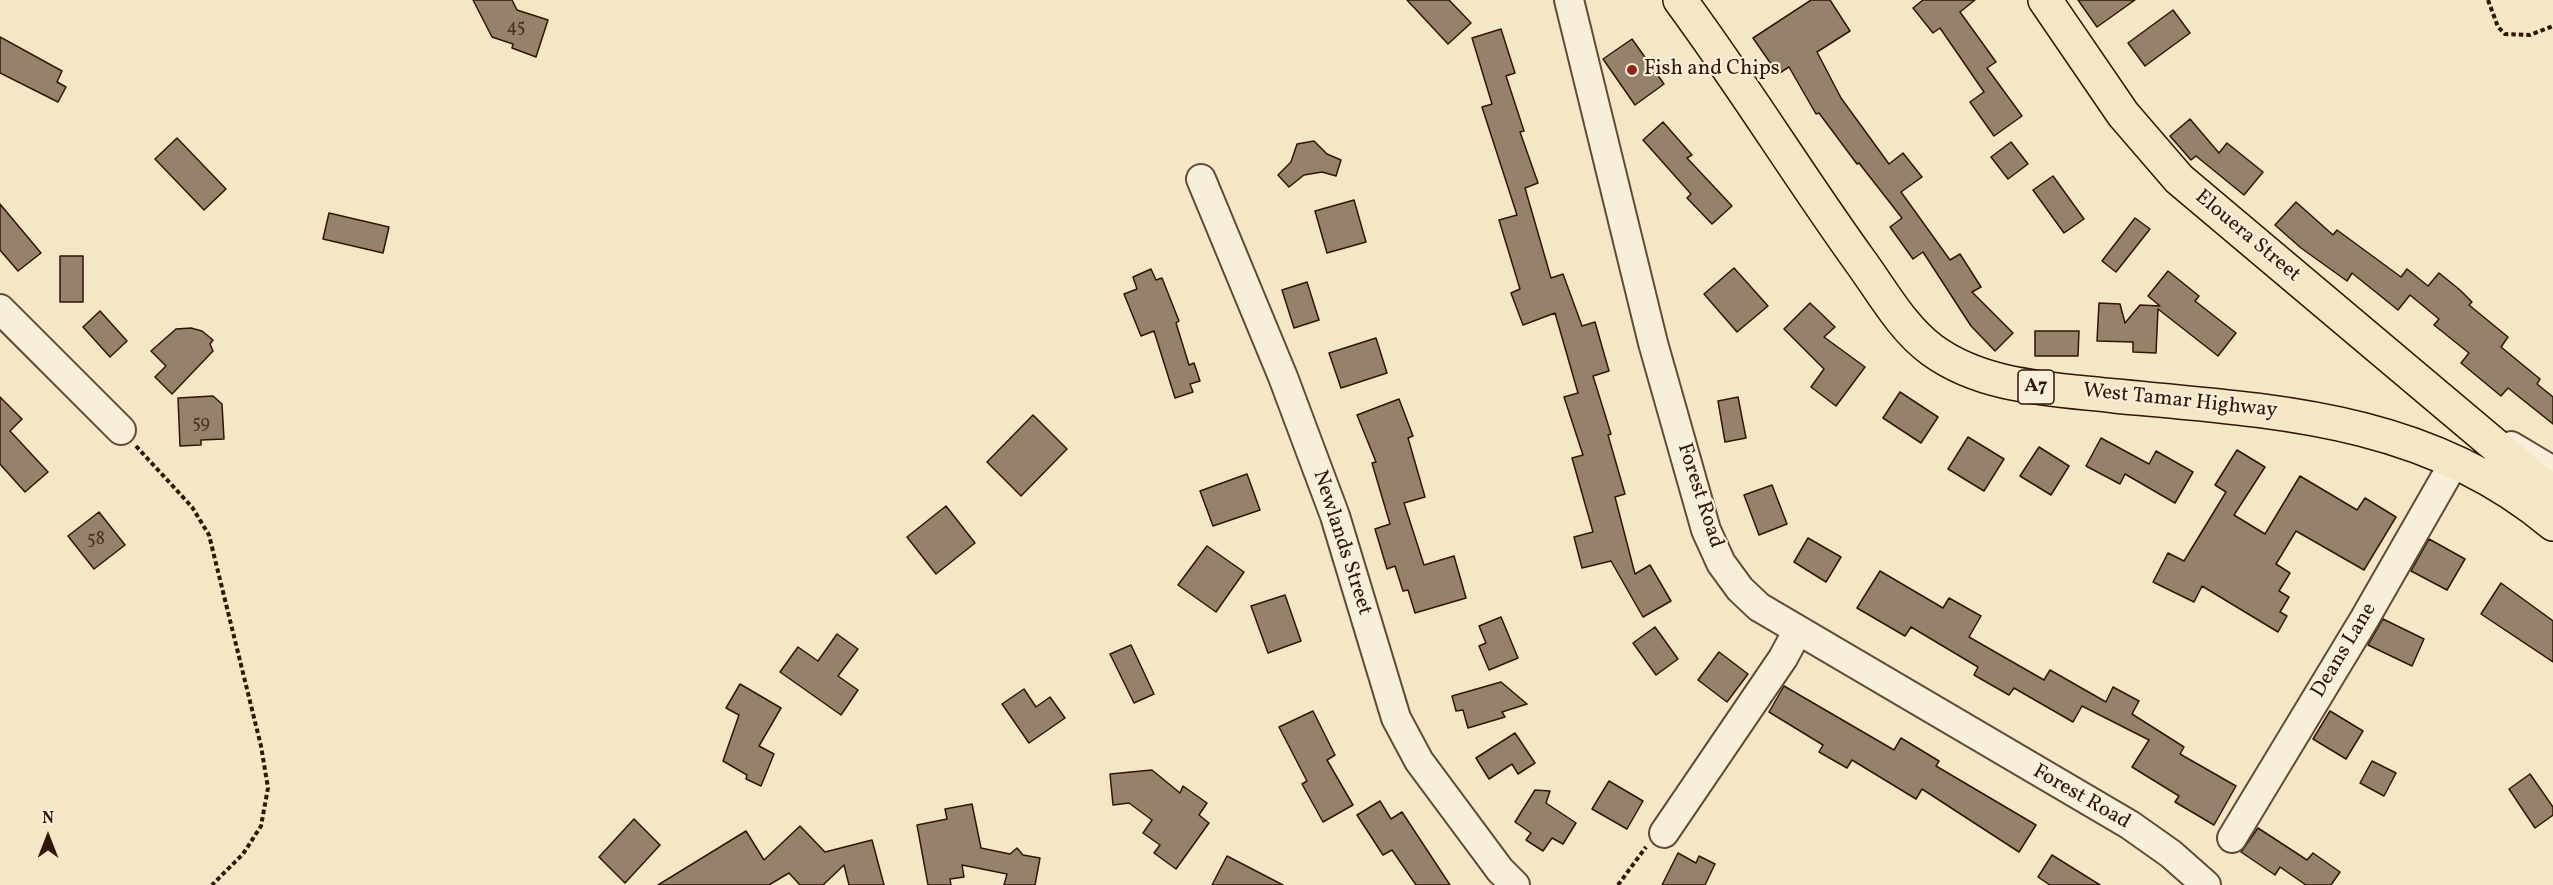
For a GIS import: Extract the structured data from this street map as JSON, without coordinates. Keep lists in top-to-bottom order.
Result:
{
  "streets": {
    "highway": ["Elouera Street", "A7", "West Tamar Highway"],
    "street": ["Forest Road", "Newlands Street", "Deans Lane"]
  },
  "crossings": [
    ["West Tamar Highway", "Deans Lane"]
  ],
  "places": ["Fish and Chips"],
  "house_numbers": ["45", "59", "58"],
  "north": "top"
}
